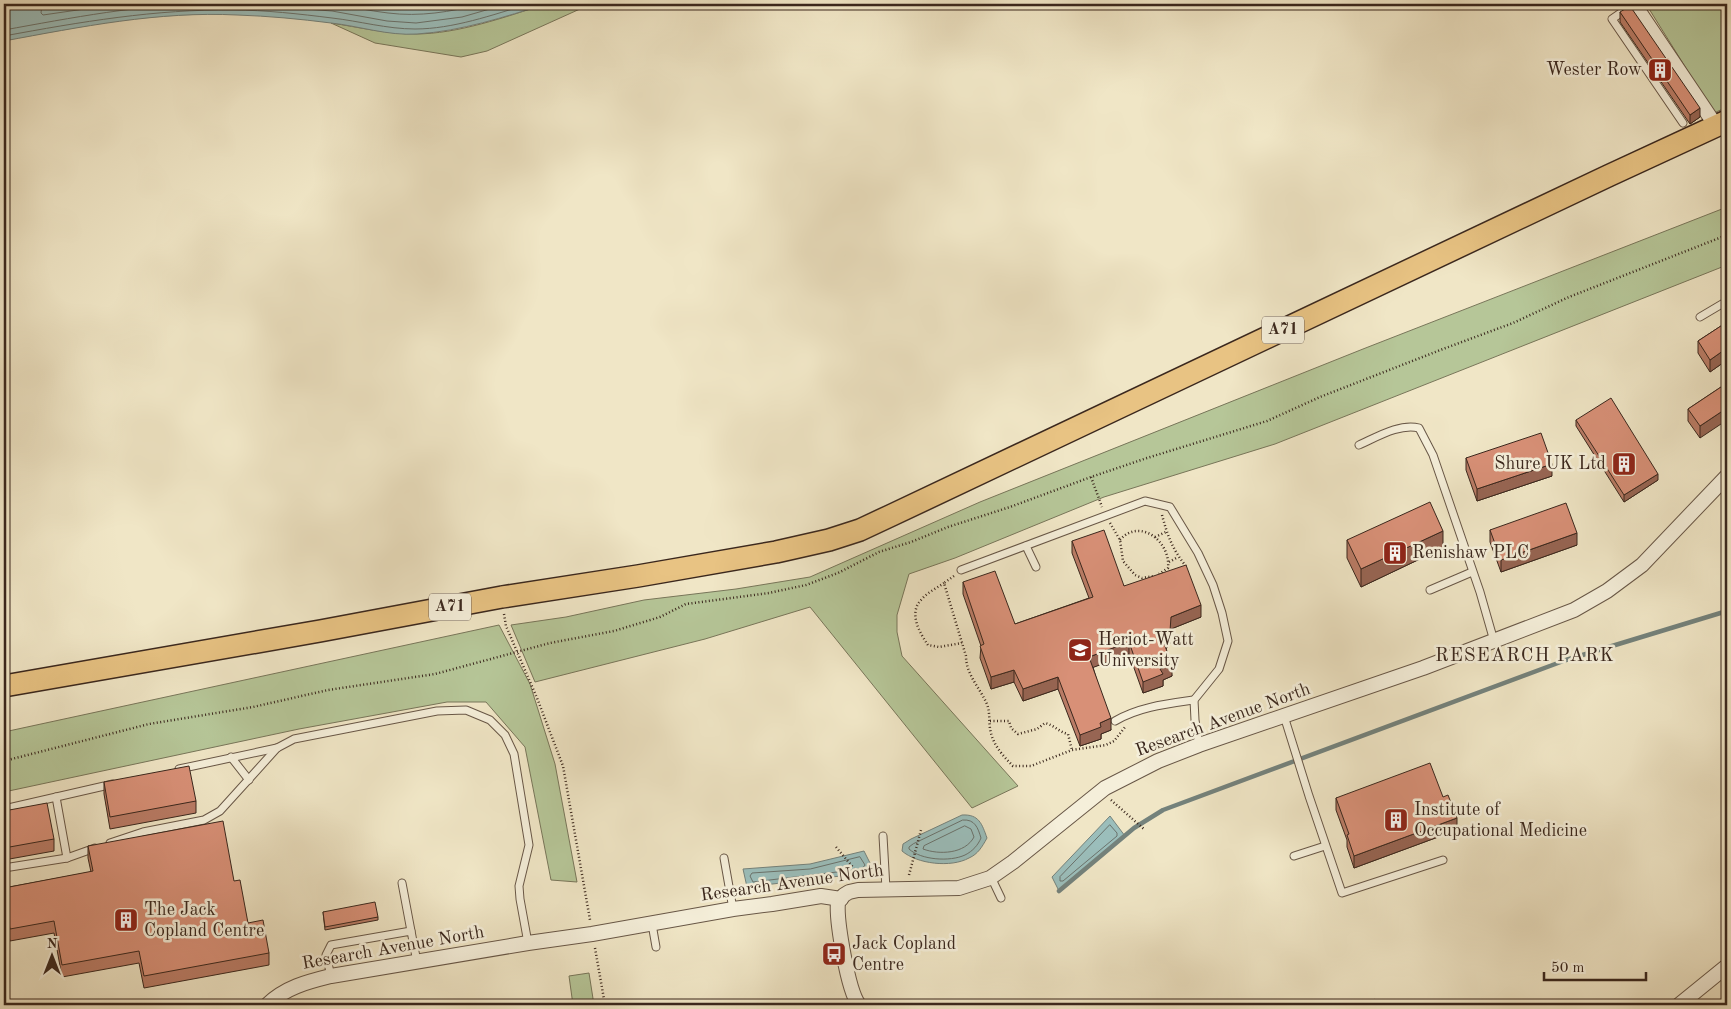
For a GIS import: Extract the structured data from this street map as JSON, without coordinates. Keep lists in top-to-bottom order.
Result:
{
  "streets": {
    "main road": ["A71"],
    "street": ["Research Avenue North"]
  },
  "districts": ["RESEARCH PARK"],
  "places": {
    "building": [
      "Wester Row",
      "Shure UK Ltd",
      "Renishaw PLC",
      "Institute of Occupational Medicine",
      "The Jack Copland Centre"
    ],
    "school or university": ["Heriot-Watt University"],
    "bus stop": ["Jack Copland Centre"]
  },
  "scale_bar": "50 m",
  "north": "top"
}
